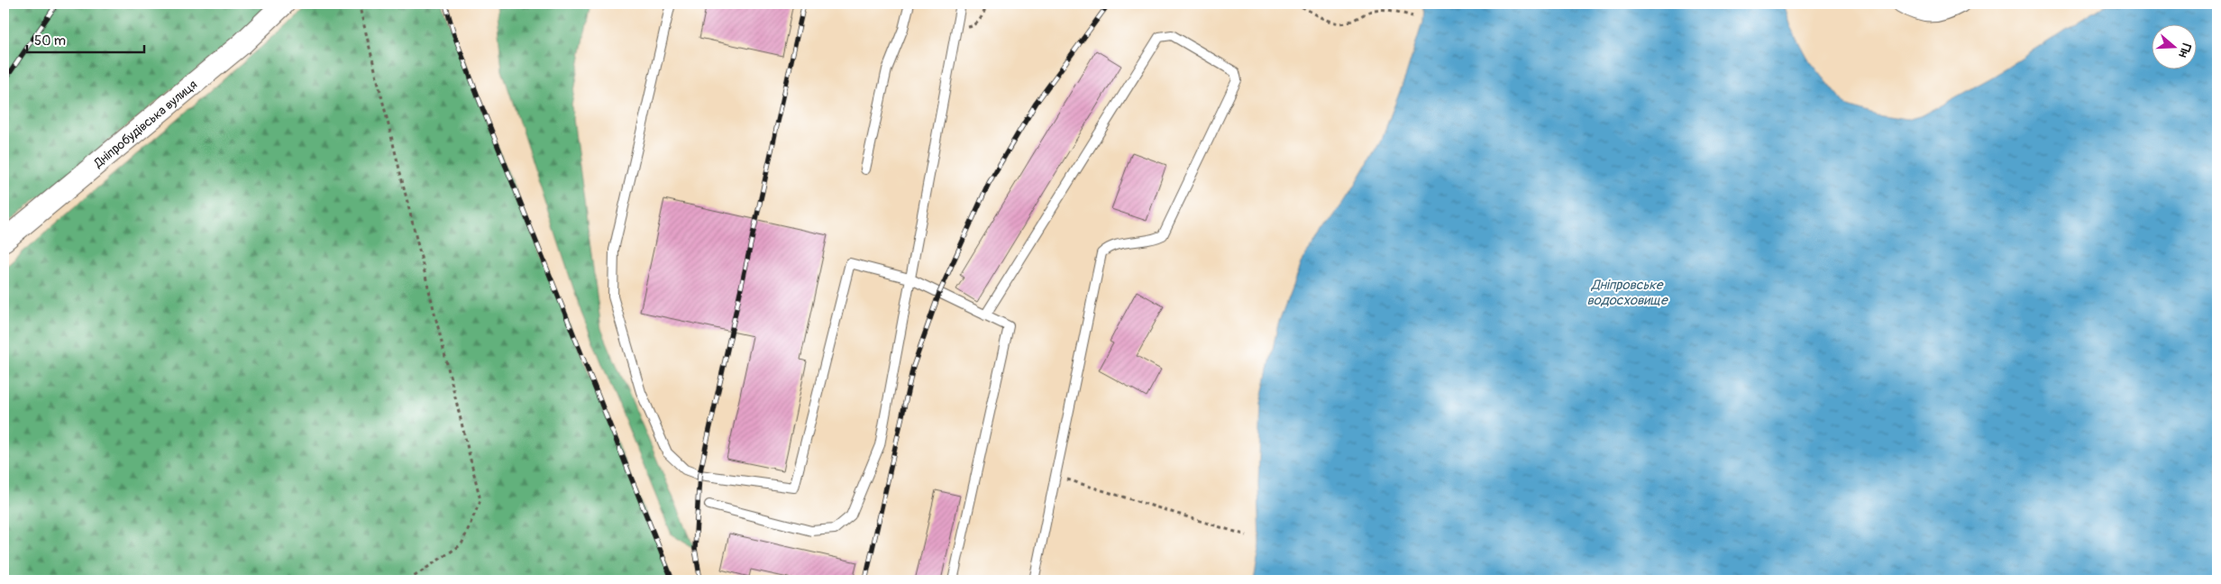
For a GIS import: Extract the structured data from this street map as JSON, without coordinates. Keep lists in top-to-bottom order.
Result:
{
  "streets": {
    "street": ["Дніпробудівська вулиця"]
  },
  "water": ["Дніпровське водосховище"],
  "scale_bar": "50 m",
  "north": "right"
}
